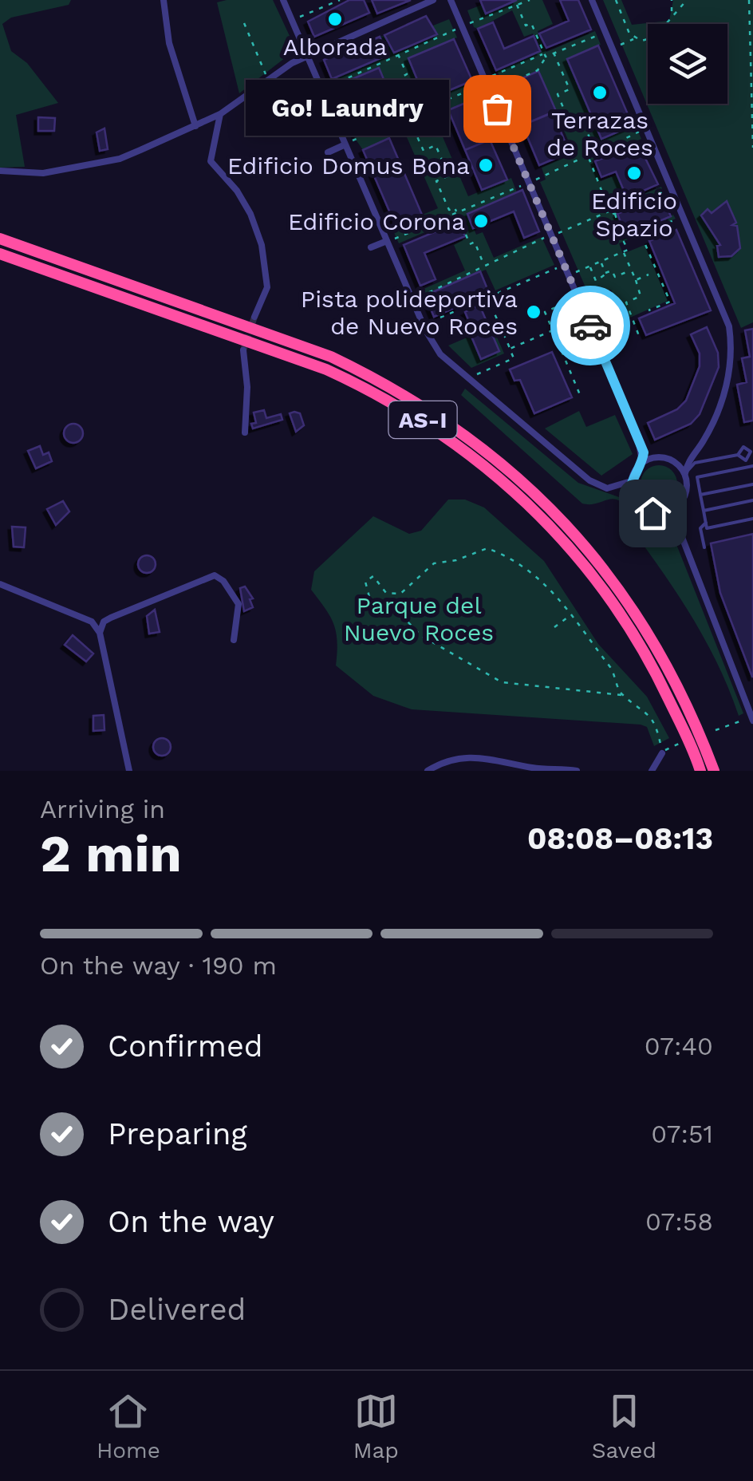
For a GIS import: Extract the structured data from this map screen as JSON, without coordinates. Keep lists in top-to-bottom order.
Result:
{
  "streets": {
    "highway": ["AS-I"]
  },
  "parks": ["Parque del Nuevo Roces"],
  "places": [
    "Alborada",
    "Terrazas de Roces",
    "Go! Laundry",
    "Edificio Domus Bona",
    "Edificio Spazio",
    "Edificio Corona",
    "Pista polideportiva de Nuevo Roces"
  ],
  "page": {
    "bubble": "Go! Laundry",
    "heading": ["2 min", "Arriving in", "08:08–08:13"],
    "bar": "On the way · 190 m",
    "list": [
      ["Confirmed", "07:40"],
      ["Preparing", "07:51"],
      ["On the way", "07:58"],
      "Delivered"
    ],
    "tabs": ["Home", "Map", "Saved"]
  }
}
